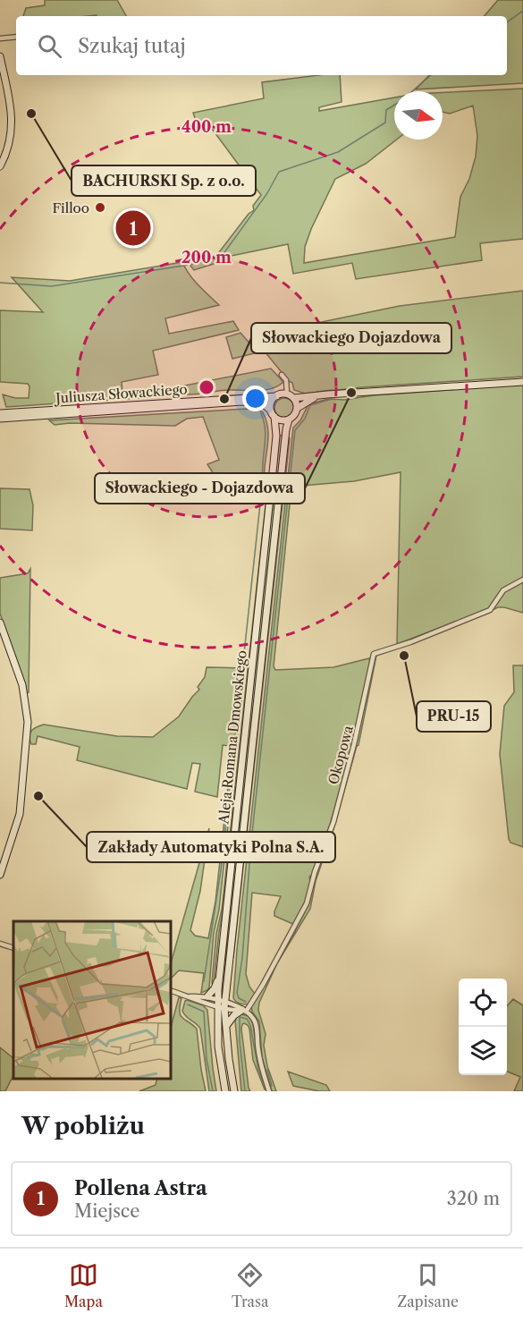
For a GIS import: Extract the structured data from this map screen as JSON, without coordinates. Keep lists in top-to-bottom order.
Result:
{
  "streets": {
    "main road": ["Juliusza Słowackiego", "Aleja Romana Dmowskiego"],
    "street": ["Okopowa"]
  },
  "crossings": [
    ["Juliusza Słowackiego", "Aleja Romana Dmowskiego"]
  ],
  "places": [
    "BACHURSKI Sp. z o.o.",
    "Filloo",
    "Słowackiego - Dojazdowa",
    "Słowackiego Dojazdowa",
    "PRU-15",
    "Zakłady Automatyki Polna S.A."
  ],
  "north": "right",
  "page": {
    "search": "Szukaj tutaj",
    "pins": "1",
    "heading": "W pobliżu",
    "list": [
      {
        "mark": "1",
        "name": "Pollena Astra",
        "note": "Miejsce",
        "value": "320 m"
      }
    ],
    "nav": ["Mapa", "Trasa", "Zapisane"]
  },
  "rings": ["400 m", "200 m"]
}
